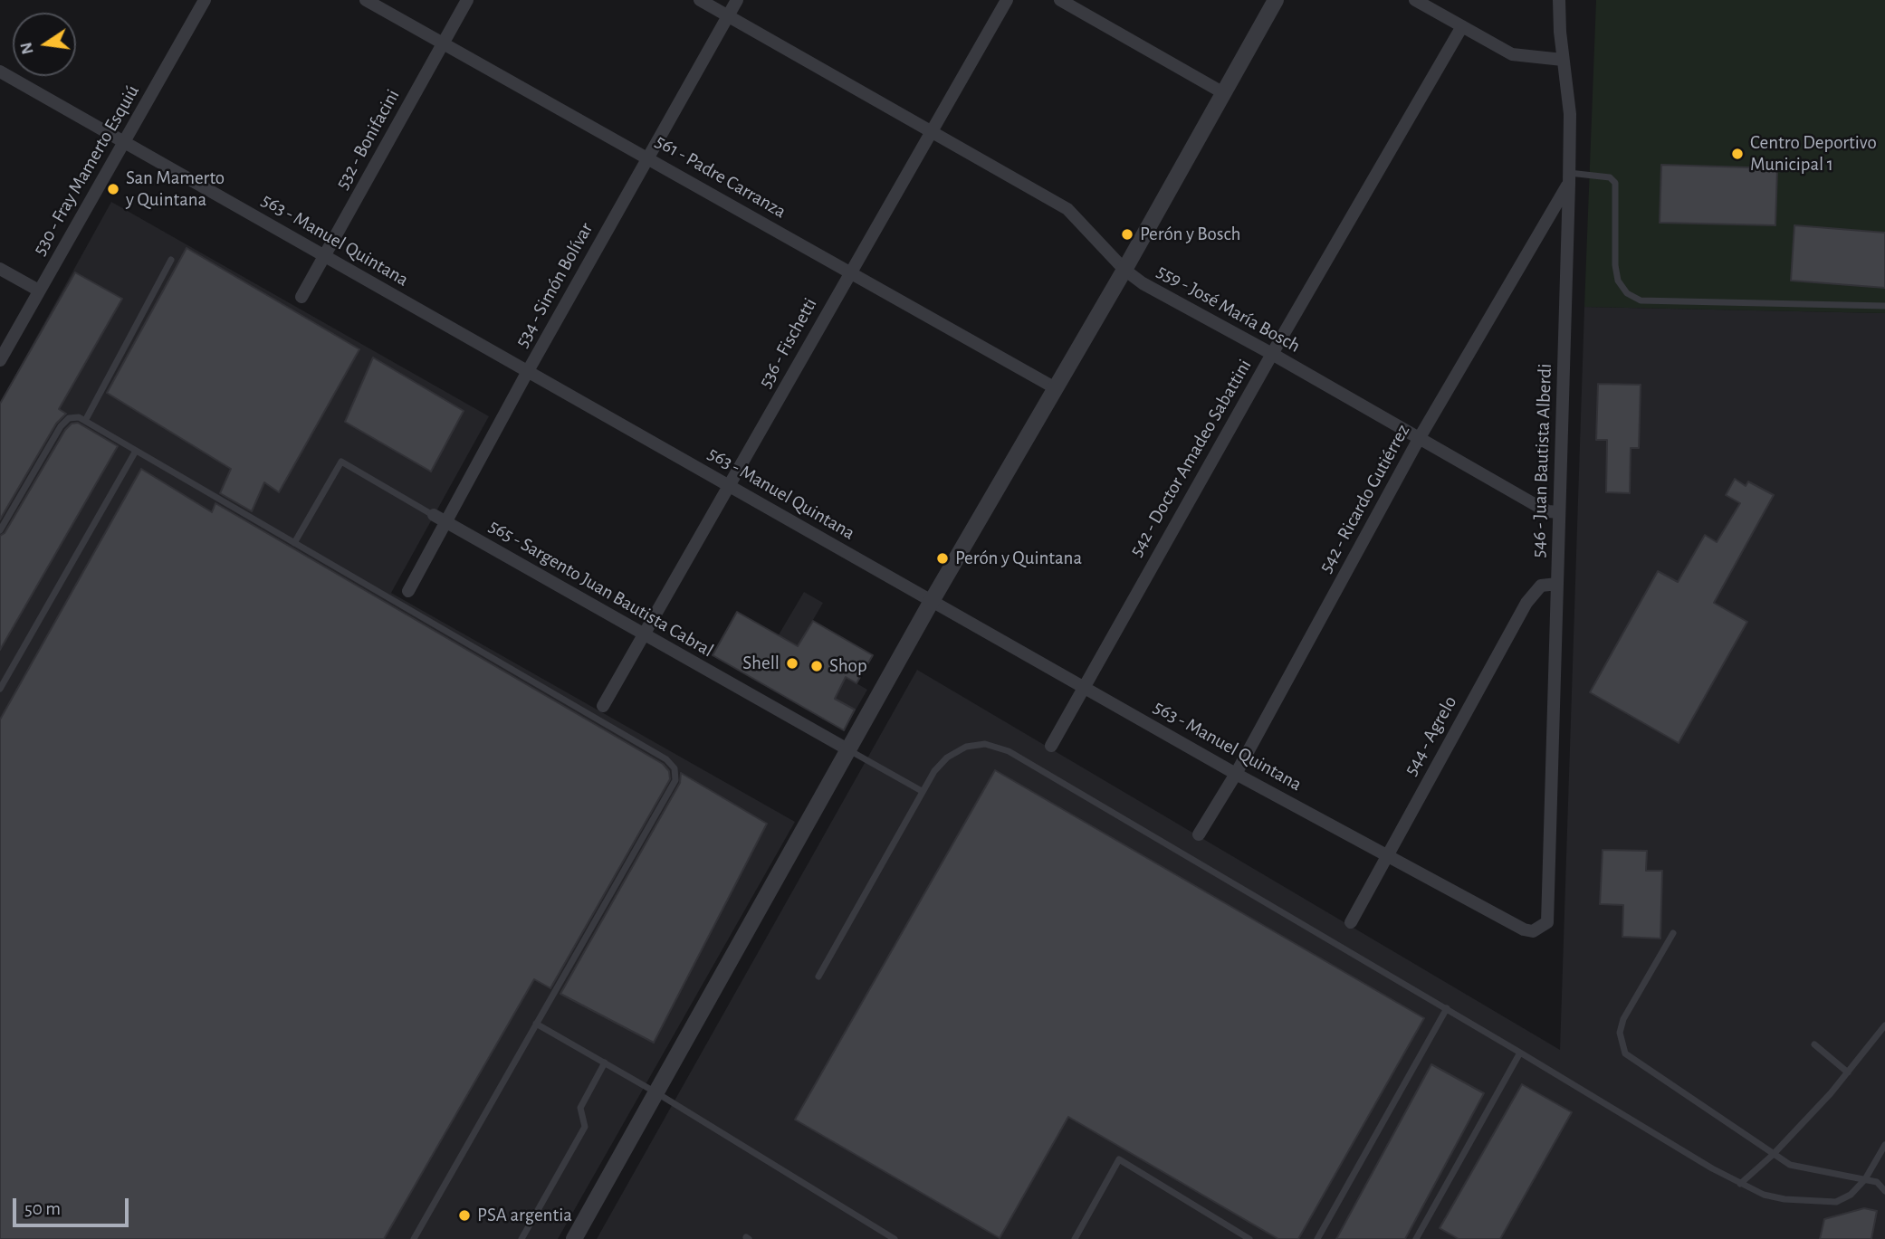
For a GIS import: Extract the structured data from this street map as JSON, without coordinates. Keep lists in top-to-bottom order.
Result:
{
  "streets": {
    "street": [
      "532 - Bonifacini",
      "530 - Fray Mamerto Esquiú",
      "561 - Padre Carranza",
      "563 - Manuel Quintana",
      "534 - Simón Bolívar",
      "559 - José María Bosch",
      "536 - Fischetti",
      "542 - Doctor Amadeo Sabattini",
      "546 - Juan Bautista Alberdi",
      "542 - Ricardo Gutiérrez",
      "565 - Sargento Juan Bautista Cabral",
      "544 - Agrelo"
    ]
  },
  "crossings": [
    ["532 - Bonifacini", "561 - Padre Carranza"],
    ["532 - Bonifacini", "563 - Manuel Quintana"],
    ["530 - Fray Mamerto Esquiú", "563 - Manuel Quintana"],
    ["561 - Padre Carranza", "534 - Simón Bolívar"],
    ["561 - Padre Carranza", "536 - Fischetti"],
    ["563 - Manuel Quintana", "534 - Simón Bolívar"],
    ["563 - Manuel Quintana", "536 - Fischetti"],
    ["563 - Manuel Quintana", "542 - Doctor Amadeo Sabattini"],
    ["563 - Manuel Quintana", "546 - Juan Bautista Alberdi"],
    ["563 - Manuel Quintana", "542 - Ricardo Gutiérrez"],
    ["563 - Manuel Quintana", "544 - Agrelo"],
    ["534 - Simón Bolívar", "559 - José María Bosch"],
    ["534 - Simón Bolívar", "565 - Sargento Juan Bautista Cabral"],
    ["559 - José María Bosch", "536 - Fischetti"],
    ["559 - José María Bosch", "542 - Doctor Amadeo Sabattini"],
    ["559 - José María Bosch", "546 - Juan Bautista Alberdi"],
    ["559 - José María Bosch", "542 - Ricardo Gutiérrez"],
    ["536 - Fischetti", "565 - Sargento Juan Bautista Cabral"],
    ["546 - Juan Bautista Alberdi", "542 - Ricardo Gutiérrez"],
    ["546 - Juan Bautista Alberdi", "544 - Agrelo"]
  ],
  "places": [
    "Centro Deportivo Municipal 1",
    "San Mamerto y Quintana",
    "Perón y Bosch",
    "Perón y Quintana",
    "Shell",
    "Shop",
    "PSA argentia"
  ],
  "scale_bar": "50 m",
  "north": "left"
}
